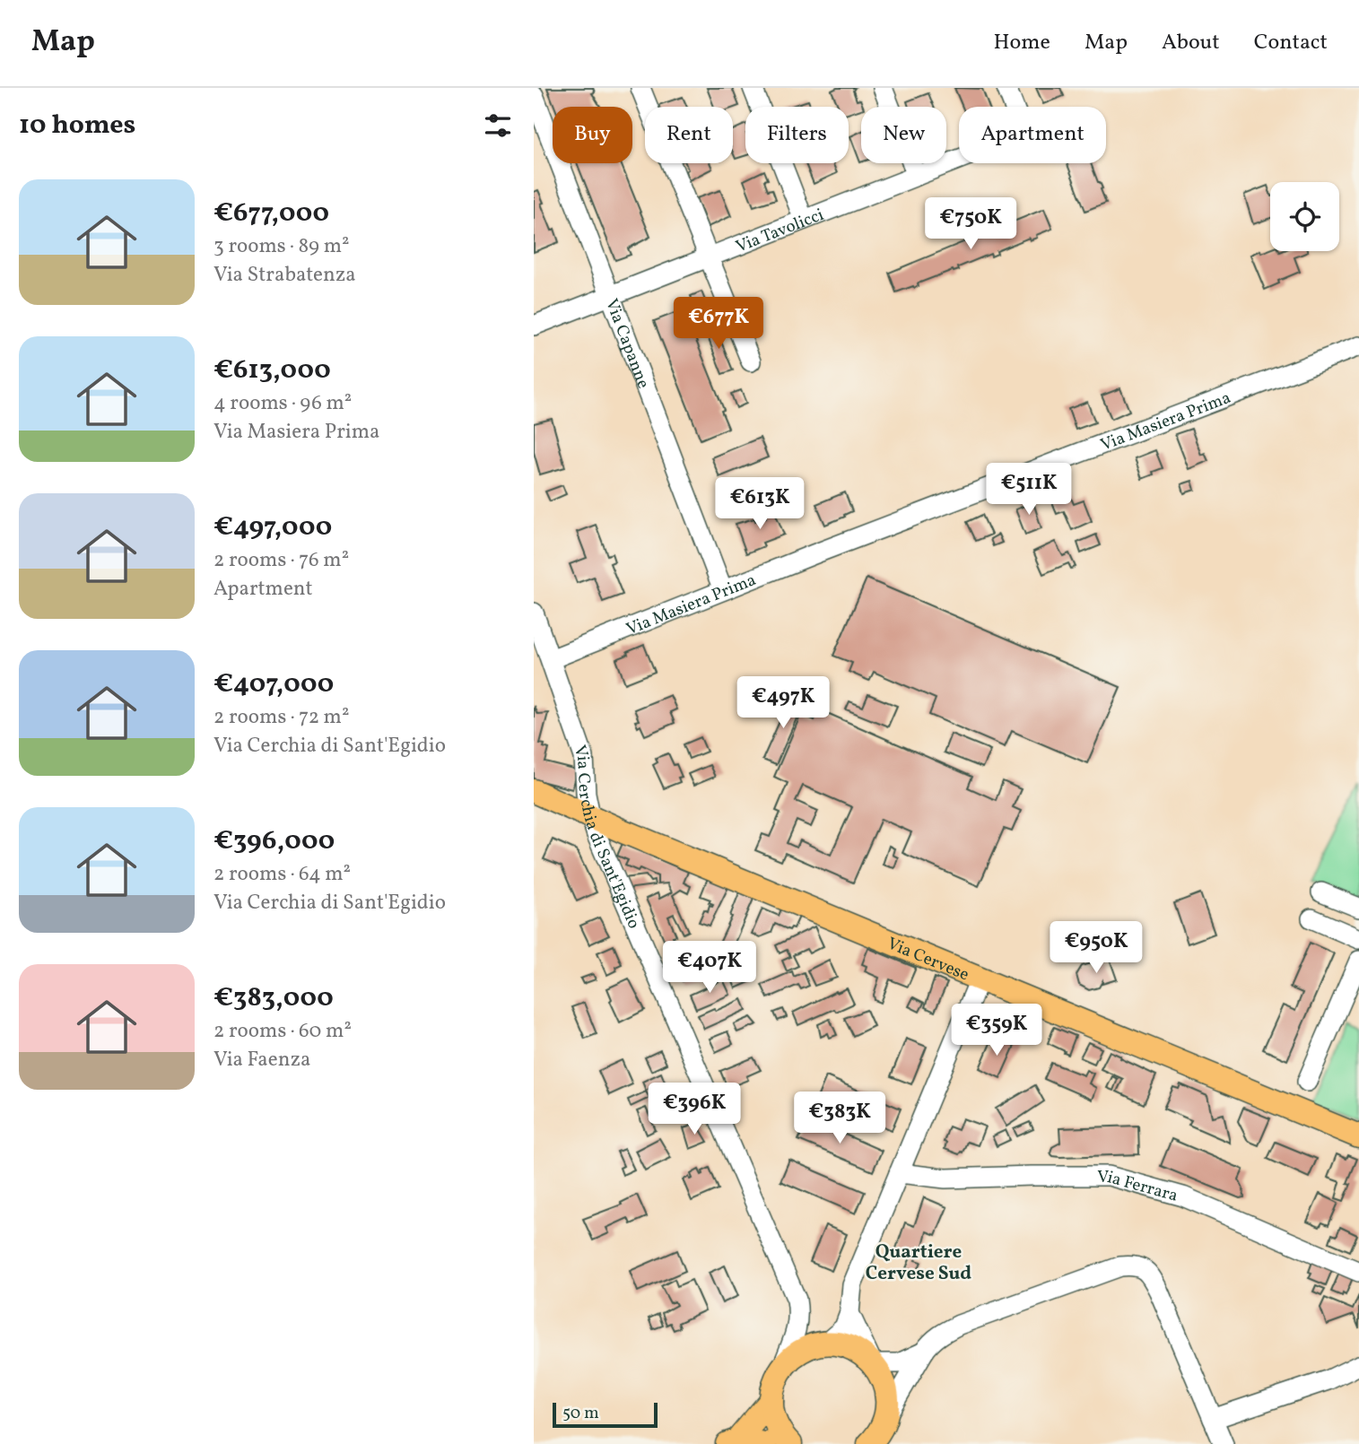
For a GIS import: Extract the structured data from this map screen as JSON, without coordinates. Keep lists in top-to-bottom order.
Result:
{
  "streets": {
    "main road": ["Via Cervese"],
    "street": [
      "Via Tavolicci",
      "Via Capanne",
      "Via Masiera Prima",
      "Via Cerchia di Sant'Egidio",
      "Via Ferrara"
    ]
  },
  "crossings": [
    ["Via Tavolicci", "Via Capanne"],
    ["Via Capanne", "Via Masiera Prima"],
    ["Via Masiera Prima", "Via Cerchia di Sant'Egidio"],
    ["Via Cerchia di Sant'Egidio", "Via Cervese"]
  ],
  "districts": ["Quartiere Cervese Sud"],
  "scale_bar": "50 m",
  "page": {
    "header": "Map",
    "nav": [
      "Home",
      "Map",
      "About",
      "Contact"
    ],
    "heading": "10 homes",
    "chip": [
      "Buy",
      "Rent",
      "Filters",
      "New",
      "Apartment"
    ],
    "list": [
      {
        "name": "€677,000",
        "note": "3 rooms · 89 m² · Via Strabatenza"
      },
      {
        "name": "€613,000",
        "note": "4 rooms · 96 m² · Via Masiera Prima"
      },
      {
        "name": "€497,000",
        "note": "2 rooms · 76 m² · Apartment"
      },
      {
        "name": "€407,000",
        "note": "2 rooms · 72 m² · Via Cerchia di Sant'Egidio"
      },
      {
        "name": "€396,000",
        "note": "2 rooms · 64 m² · Via Cerchia di Sant'Egidio"
      },
      {
        "name": "€383,000",
        "note": "2 rooms · 60 m² · Via Faenza"
      }
    ],
    "price": [
      "€750K",
      "€677K",
      "€511K",
      "€613K",
      "€497K",
      "€950K",
      "€407K",
      "€359K",
      "€396K",
      "€383K"
    ],
    "scale": "50 m"
  }
}
